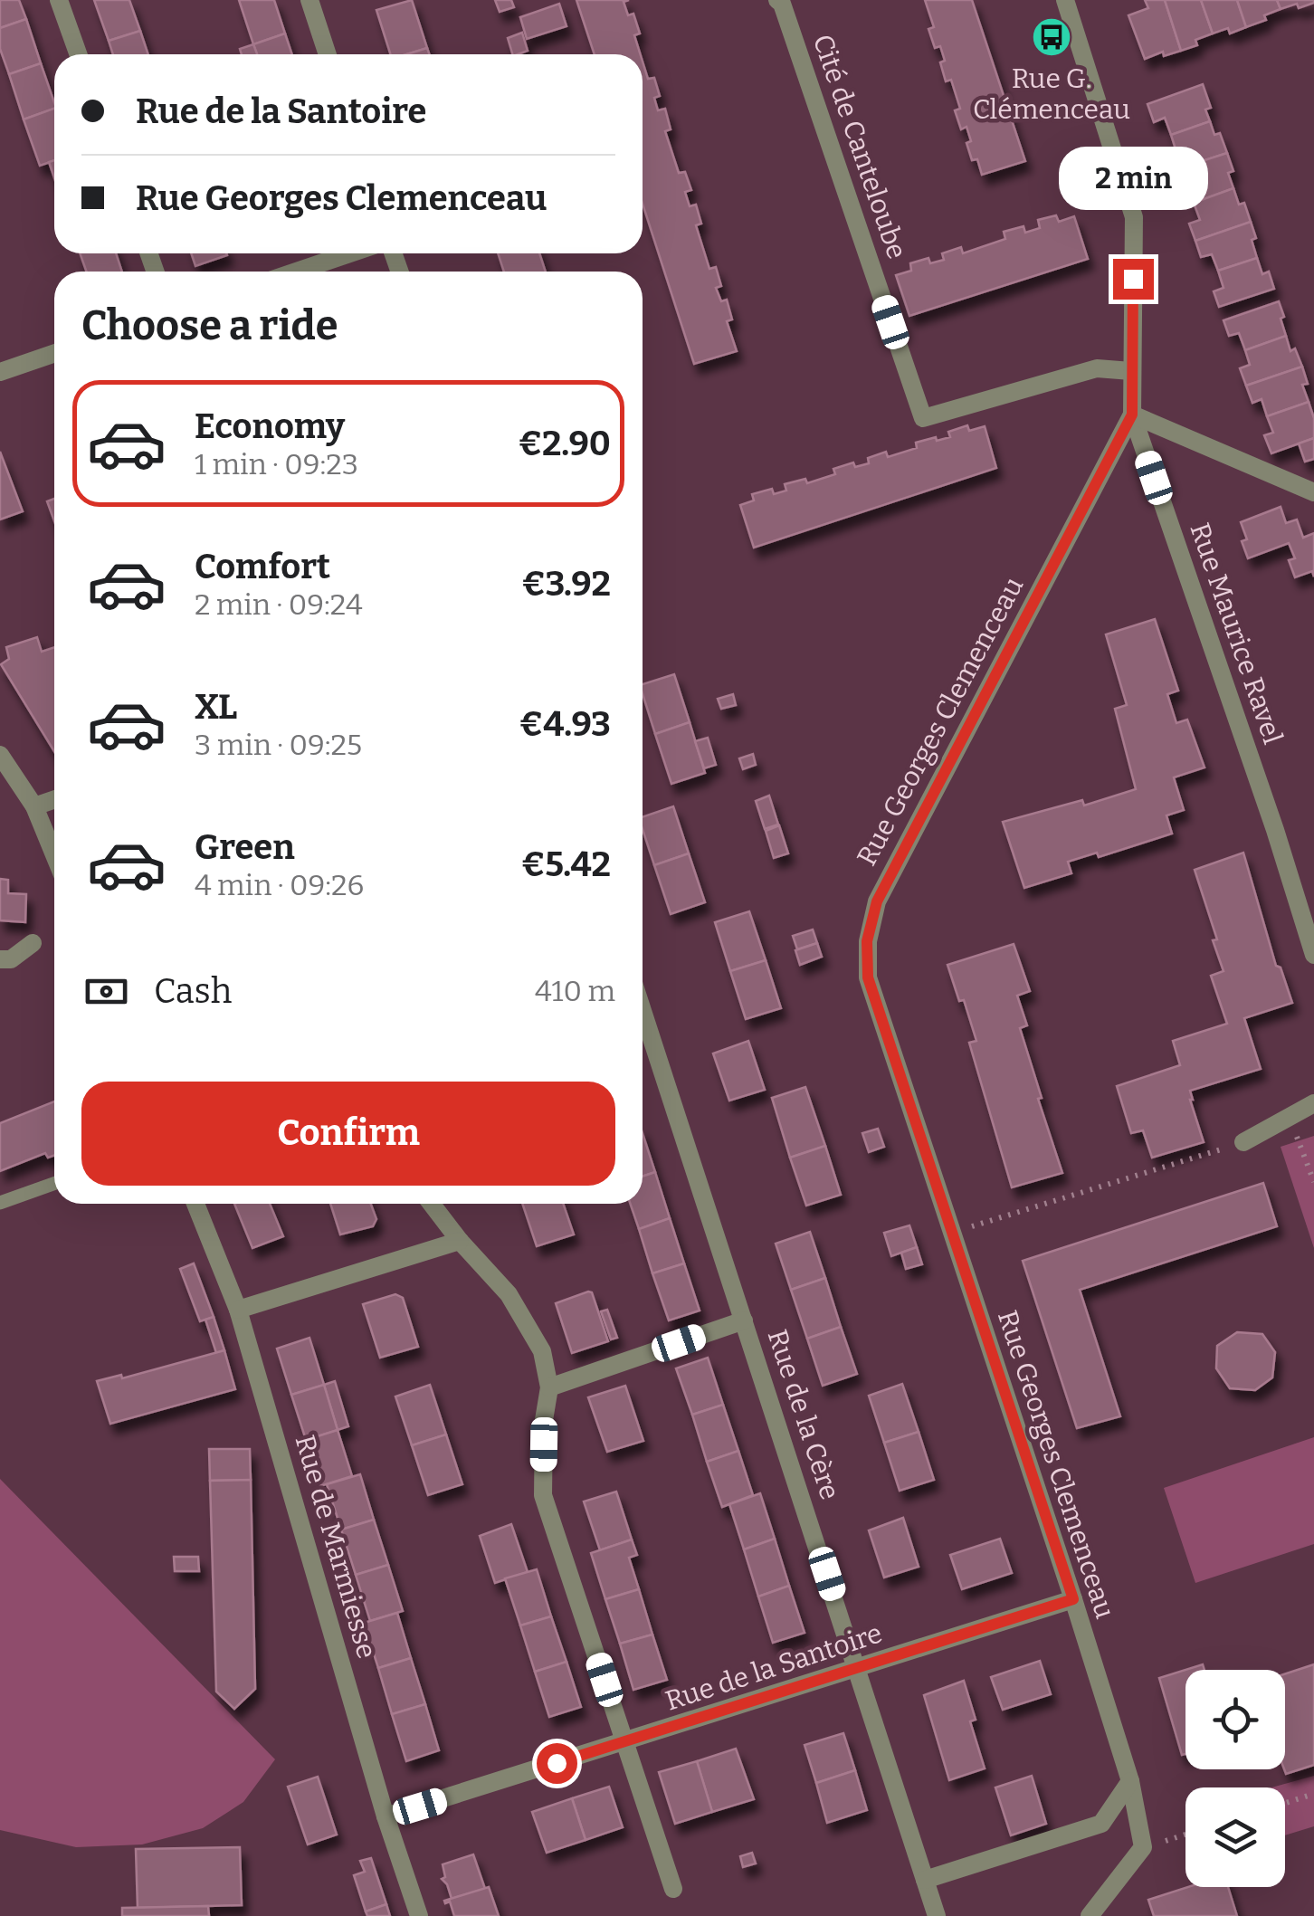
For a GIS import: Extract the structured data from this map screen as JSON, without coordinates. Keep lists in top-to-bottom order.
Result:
{
  "streets": {
    "street": [
      "Cité de Canteloube",
      "Rue Maurice Ravel",
      "Rue Georges Clemenceau",
      "Rue de la Cère",
      "Rue de Marmiesse",
      "Rue de la Santoire"
    ]
  },
  "crossings": [
    ["Cité de Canteloube", "Rue Georges Clemenceau"],
    ["Rue Maurice Ravel", "Rue Georges Clemenceau"],
    ["Rue Georges Clemenceau", "Rue de la Santoire"],
    ["Rue de la Cère", "Rue de la Santoire"],
    ["Rue de Marmiesse", "Rue de la Santoire"]
  ],
  "places": {
    "bus stop": ["Rue G. Clémenceau"]
  },
  "page": {
    "banner": ["Rue de la Santoire", "Rue Georges Clemenceau"],
    "bubble": "2 min",
    "heading": "Choose a ride",
    "list": [
      {
        "name": "Economy",
        "note": "1 min · 09:23",
        "value": "€2.90"
      },
      {
        "name": "Comfort",
        "note": "2 min · 09:24",
        "value": "€3.92"
      },
      {
        "name": "XL",
        "note": "3 min · 09:25",
        "value": "€4.93"
      },
      {
        "name": "Green",
        "note": "4 min · 09:26",
        "value": "€5.42"
      }
    ],
    "pay": ["Cash", "410 m"],
    "buttons": "Confirm"
  }
}
